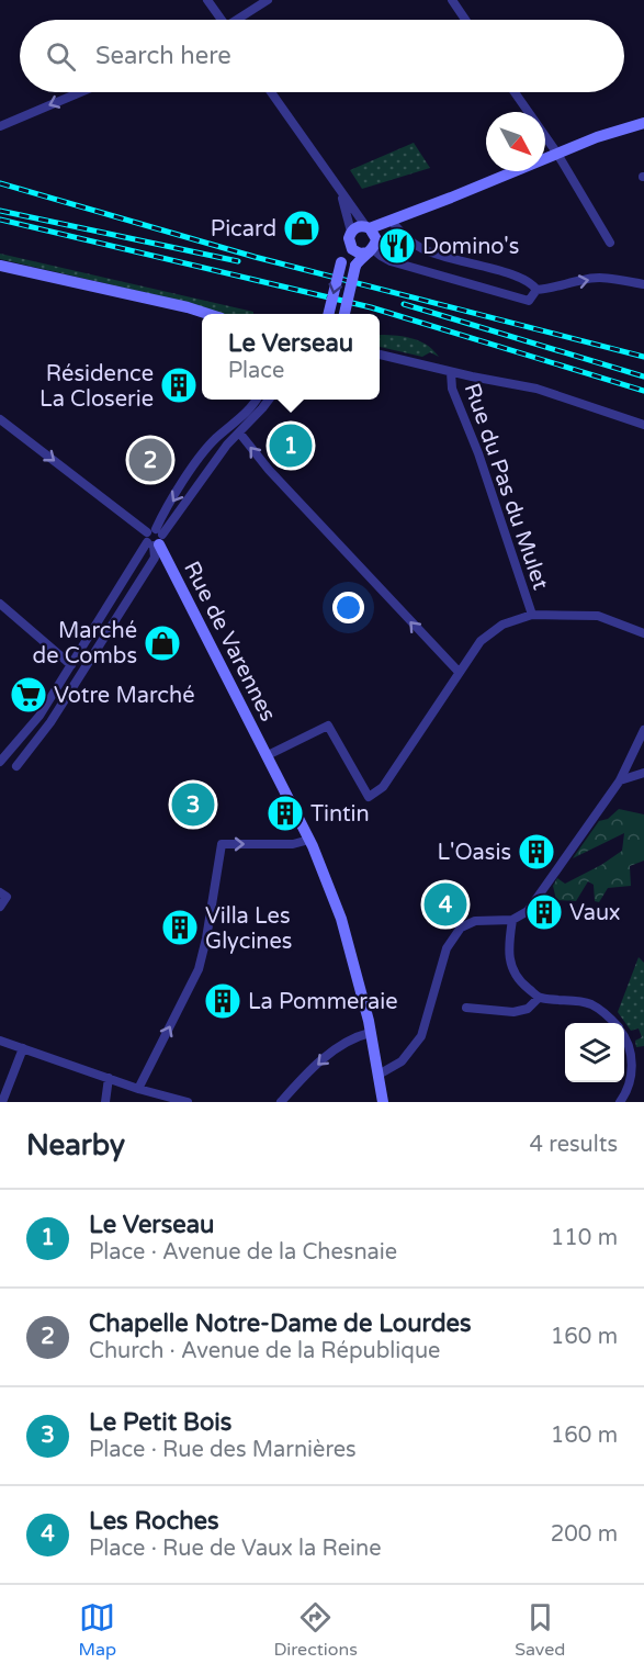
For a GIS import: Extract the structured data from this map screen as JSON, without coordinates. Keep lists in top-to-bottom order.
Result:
{
  "streets": {
    "main road": ["Rue de Varennes"],
    "street": ["Rue du Pas du Mulet"]
  },
  "places": {
    "shop": ["Picard", "Marché de Combs"],
    "restaurant": ["Domino's"],
    "building": [
      "Résidence La Closerie",
      "Tintin",
      "L'Oasis",
      "Vaux",
      "Villa Les Glycines",
      "La Pommeraie"
    ],
    "supermarket": ["Votre Marché"]
  },
  "north": "bottom right",
  "page": {
    "search": "Search here",
    "popup": ["Le Verseau", "Place"],
    "pins": [
      "1",
      "2",
      "3",
      "4"
    ],
    "heading": ["Nearby", "4 results"],
    "list": [
      {
        "mark": "1",
        "name": "Le Verseau",
        "note": "Place · Avenue de la Chesnaie",
        "value": "110 m"
      },
      {
        "mark": "2",
        "name": "Chapelle Notre-Dame de Lourdes",
        "note": "Church · Avenue de la République",
        "value": "160 m"
      },
      {
        "mark": "3",
        "name": "Le Petit Bois",
        "note": "Place · Rue des Marnières",
        "value": "160 m"
      },
      {
        "mark": "4",
        "name": "Les Roches",
        "note": "Place · Rue de Vaux la Reine",
        "value": "200 m"
      }
    ],
    "nav": ["Map", "Directions", "Saved"]
  }
}
